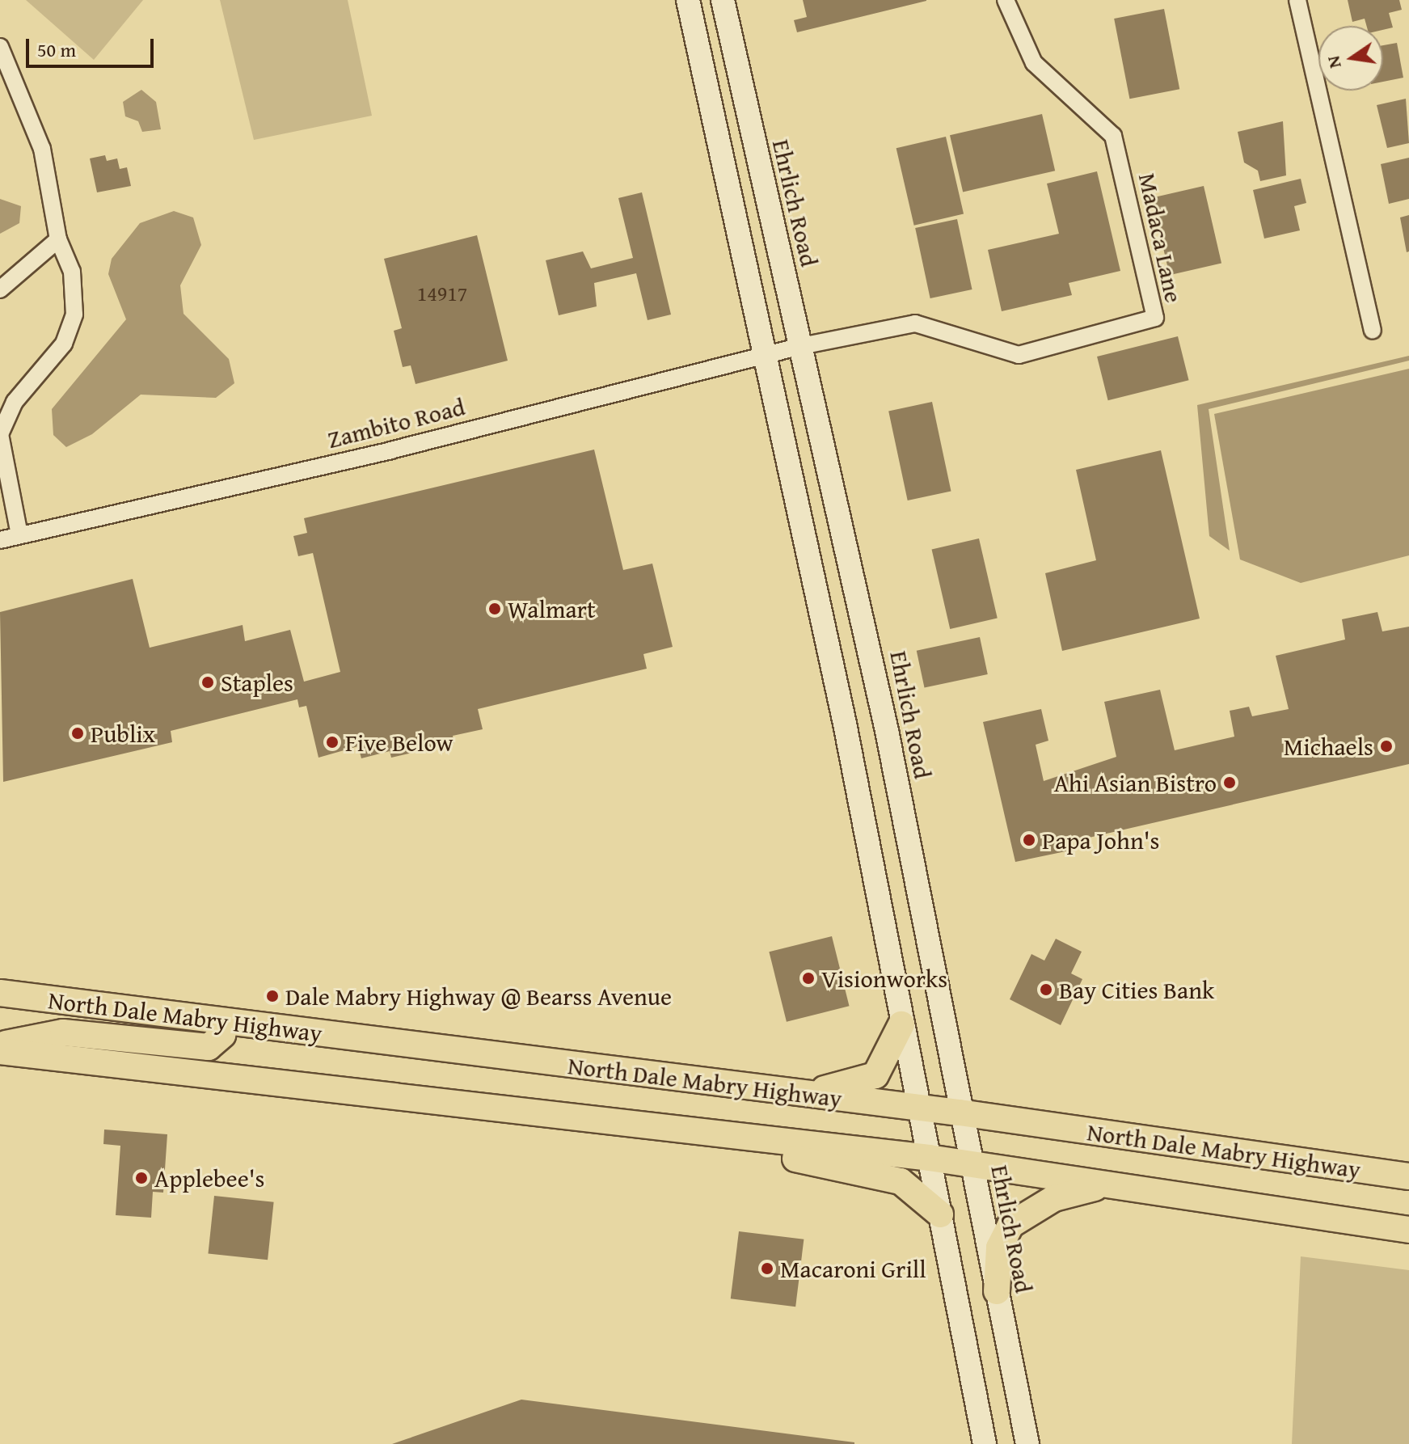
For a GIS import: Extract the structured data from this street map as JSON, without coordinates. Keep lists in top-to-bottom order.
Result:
{
  "streets": {
    "main road": ["Ehrlich Road", "North Dale Mabry Highway"],
    "street": ["Madaca Lane", "Zambito Road"]
  },
  "crossings": [
    ["Ehrlich Road", "Madaca Lane"],
    ["Ehrlich Road", "Zambito Road"],
    ["Ehrlich Road", "North Dale Mabry Highway"],
    ["Madaca Lane", "Zambito Road"]
  ],
  "places": [
    "Walmart",
    "Staples",
    "Publix",
    "Five Below",
    "Michaels",
    "Ahi Asian Bistro",
    "Papa John's",
    "Visionworks",
    "Bay Cities Bank",
    "Dale Mabry Highway @ Bearss Avenue",
    "Applebee's",
    "Macaroni Grill"
  ],
  "house_numbers": ["14917"],
  "scale_bar": "50 m",
  "north": "left"
}
